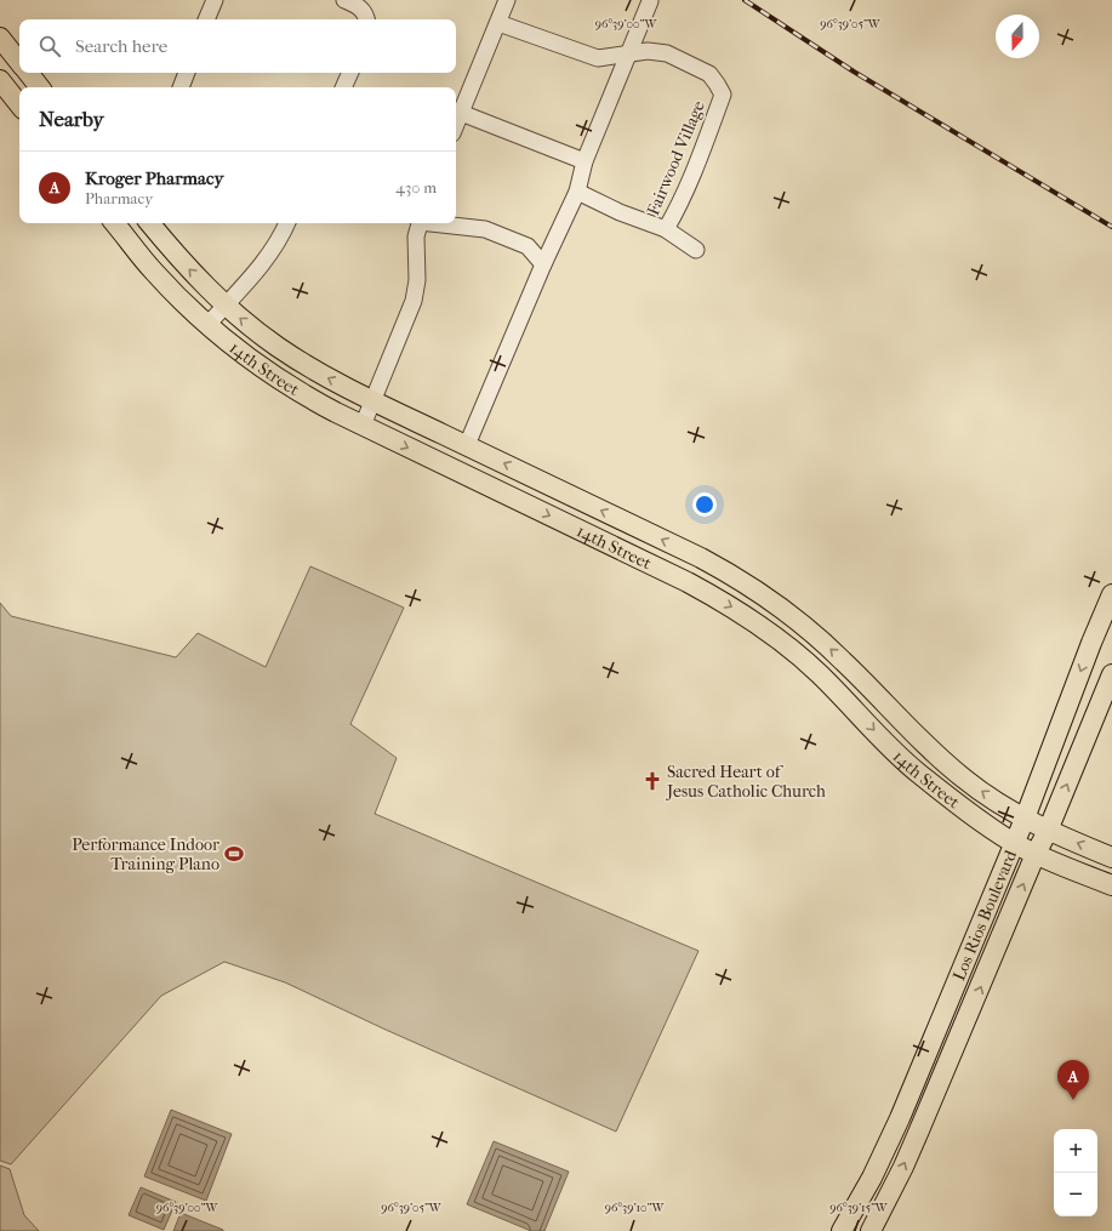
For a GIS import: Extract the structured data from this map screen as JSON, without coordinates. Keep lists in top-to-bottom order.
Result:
{
  "streets": {
    "main road": ["14th Street", "Los Rios Boulevard"],
    "street": ["Fairwood Village"]
  },
  "crossings": [
    ["14th Street", "Los Rios Boulevard"]
  ],
  "places": {
    "church": ["Sacred Heart of Jesus Catholic Church"],
    "sports": ["Performance Indoor Training Plano"]
  },
  "north": "bottom",
  "page": {
    "search": "Search here",
    "heading": "Nearby",
    "list": [
      {
        "mark": "A",
        "name": "Kroger Pharmacy",
        "note": "Pharmacy",
        "value": "430 m"
      }
    ],
    "pins": "A",
    "map_buttons": ["+", "−"]
  },
  "coordinates": [
    "96°39'00\"W",
    "96°39'05\"W",
    "96°39'10\"W",
    "96°39'15\"W"
  ]
}
